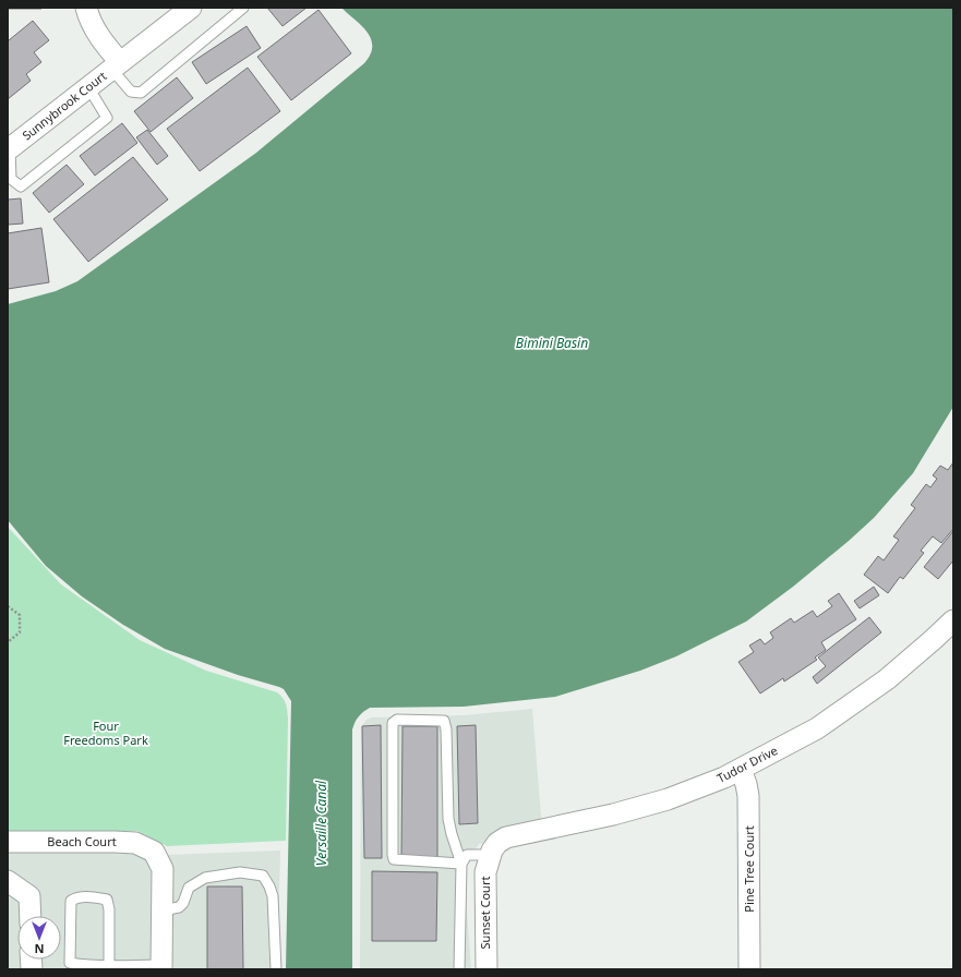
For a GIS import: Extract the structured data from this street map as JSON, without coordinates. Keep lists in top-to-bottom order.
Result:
{
  "streets": {
    "street": [
      "Sunnybrook Court",
      "Tudor Drive",
      "Beach Court",
      "Pine Tree Court",
      "Sunset Court"
    ]
  },
  "crossings": [
    ["Tudor Drive", "Pine Tree Court"],
    ["Tudor Drive", "Sunset Court"]
  ],
  "water": ["Bimini Basin", "Versaille Canal"],
  "parks": ["Four Freedoms Park"],
  "north": "bottom"
}
